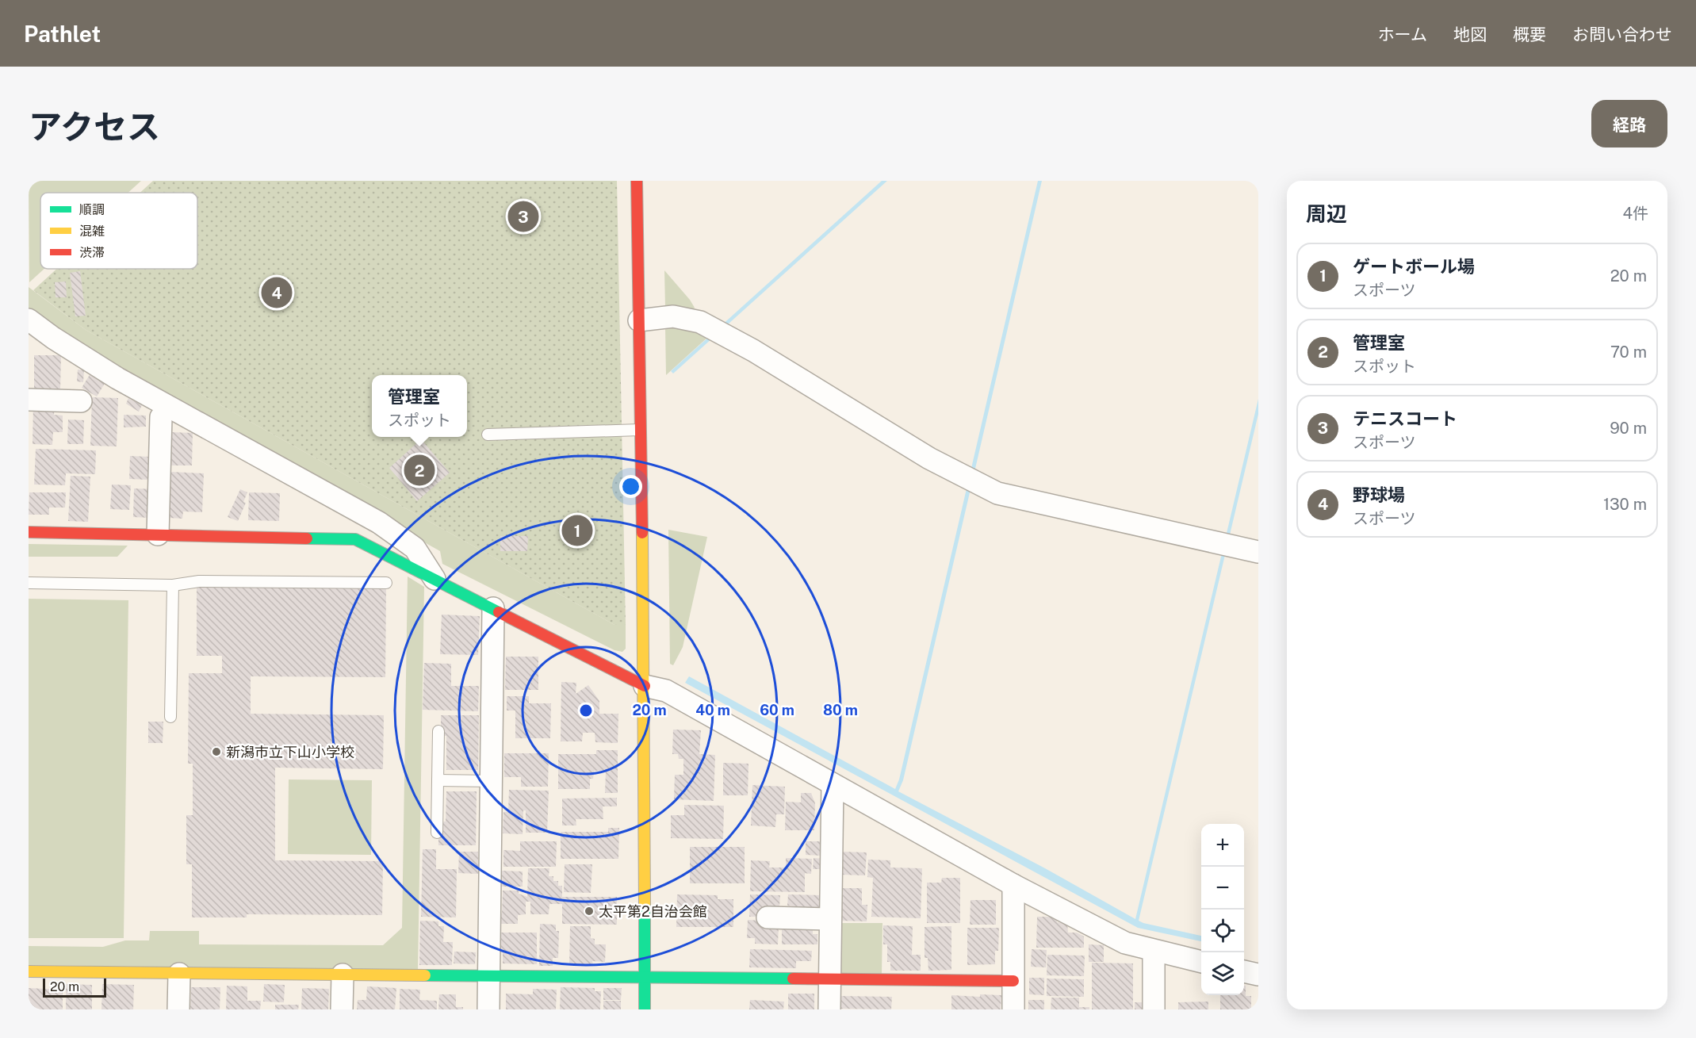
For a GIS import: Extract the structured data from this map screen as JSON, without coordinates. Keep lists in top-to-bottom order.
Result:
{
  "places": ["新潟市立下山小学校", "太平第2自治会館"],
  "legend": ["順調", "混雑", "渋滞"],
  "scale_bar": "20 m",
  "page": {
    "header": "Pathlet",
    "nav": [
      "ホーム",
      "地図",
      "概要",
      "お問い合わせ"
    ],
    "title": "アクセス",
    "buttons": "経路",
    "heading": ["周辺", "4件"],
    "pins": [
      "3",
      "4",
      "2",
      "1"
    ],
    "list": [
      {
        "mark": "1",
        "name": "ゲートボール場",
        "note": "スポーツ",
        "value": "20 m"
      },
      {
        "mark": "2",
        "name": "管理室",
        "note": "スポット",
        "value": "70 m"
      },
      {
        "mark": "3",
        "name": "テニスコート",
        "note": "スポーツ",
        "value": "90 m"
      },
      {
        "mark": "4",
        "name": "野球場",
        "note": "スポーツ",
        "value": "130 m"
      }
    ],
    "popup": ["管理室", "スポット"],
    "map_buttons": ["+", "−"],
    "scale": "20 m"
  },
  "rings": [
    "20 m",
    "40 m",
    "60 m",
    "80 m"
  ]
}
